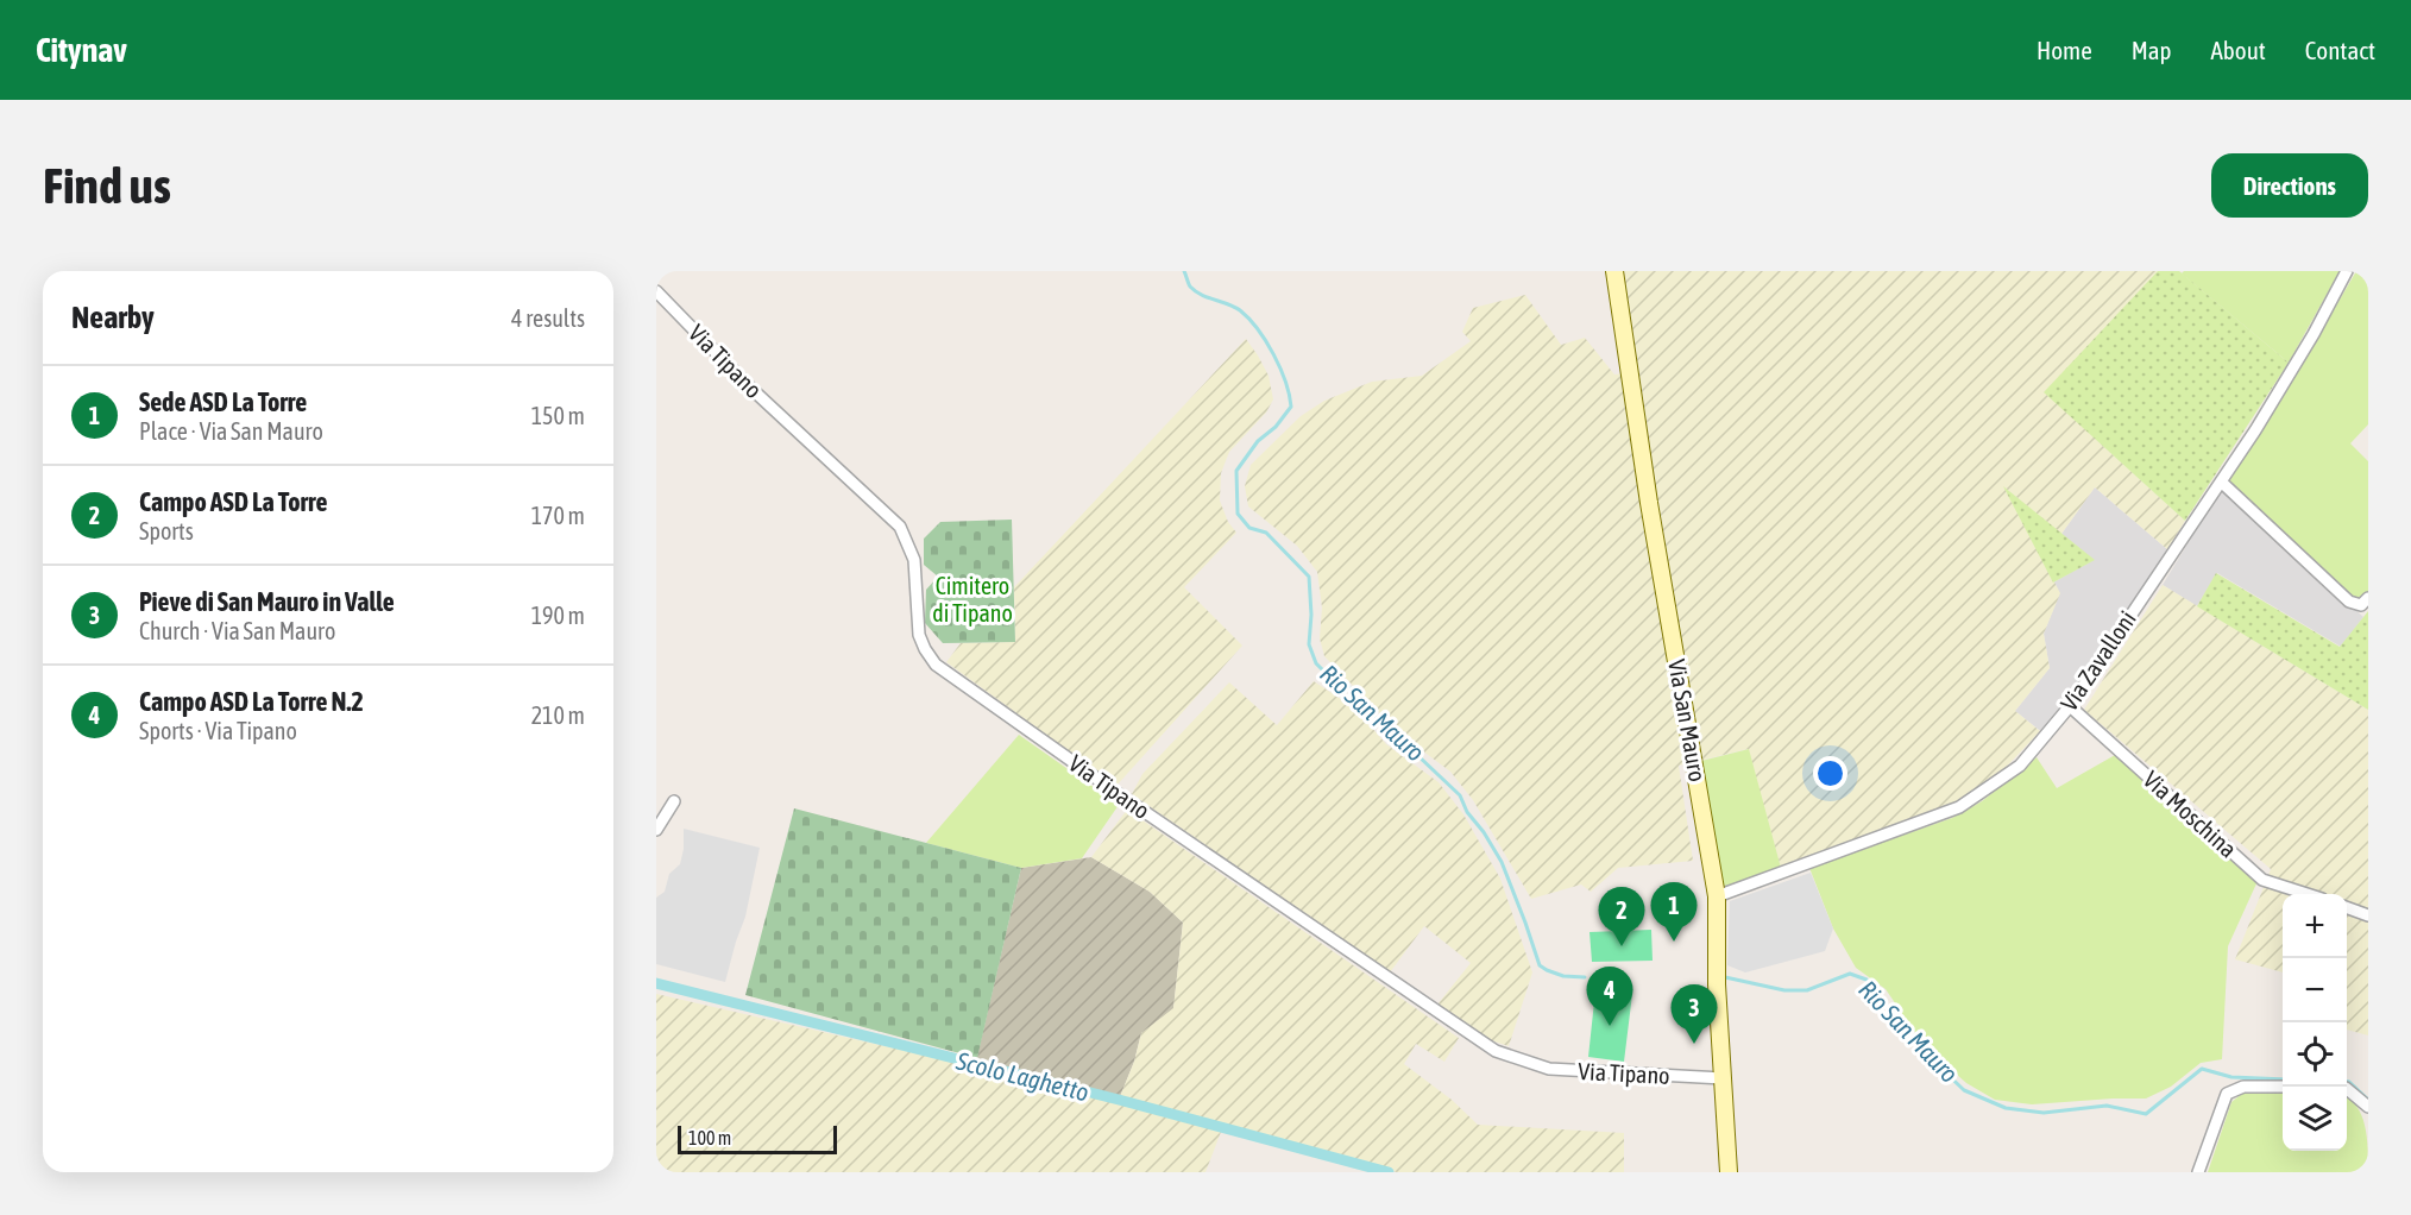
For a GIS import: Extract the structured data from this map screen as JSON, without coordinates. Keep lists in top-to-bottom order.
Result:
{
  "streets": {
    "main road": ["Via San Mauro"],
    "street": ["Via Tipano", "Via Zavalloni", "Via Moschina"]
  },
  "crossings": [
    ["Via Tipano", "Via San Mauro"],
    ["Via Zavalloni", "Via San Mauro"],
    ["Via Zavalloni", "Via Moschina"]
  ],
  "water": ["Rio San Mauro", "Scolo Laghetto"],
  "parks": ["Cimitero di Tipano"],
  "scale_bar": "100 m",
  "page": {
    "header": "Citynav",
    "nav": [
      "Home",
      "Map",
      "About",
      "Contact"
    ],
    "buttons": "Directions",
    "title": "Find us",
    "heading": ["Nearby", "4 results"],
    "list": [
      {
        "mark": "1",
        "name": "Sede ASD La Torre",
        "note": "Place · Via San Mauro",
        "value": "150 m"
      },
      {
        "mark": "2",
        "name": "Campo ASD La Torre",
        "note": "Sports",
        "value": "170 m"
      },
      {
        "mark": "3",
        "name": "Pieve di San Mauro in Valle",
        "note": "Church · Via San Mauro",
        "value": "190 m"
      },
      {
        "mark": "4",
        "name": "Campo ASD La Torre N.2",
        "note": "Sports · Via Tipano",
        "value": "210 m"
      }
    ],
    "pins": [
      "1",
      "2",
      "4",
      "3"
    ],
    "map_buttons": ["+", "−"],
    "scale": "100 m"
  }
}
